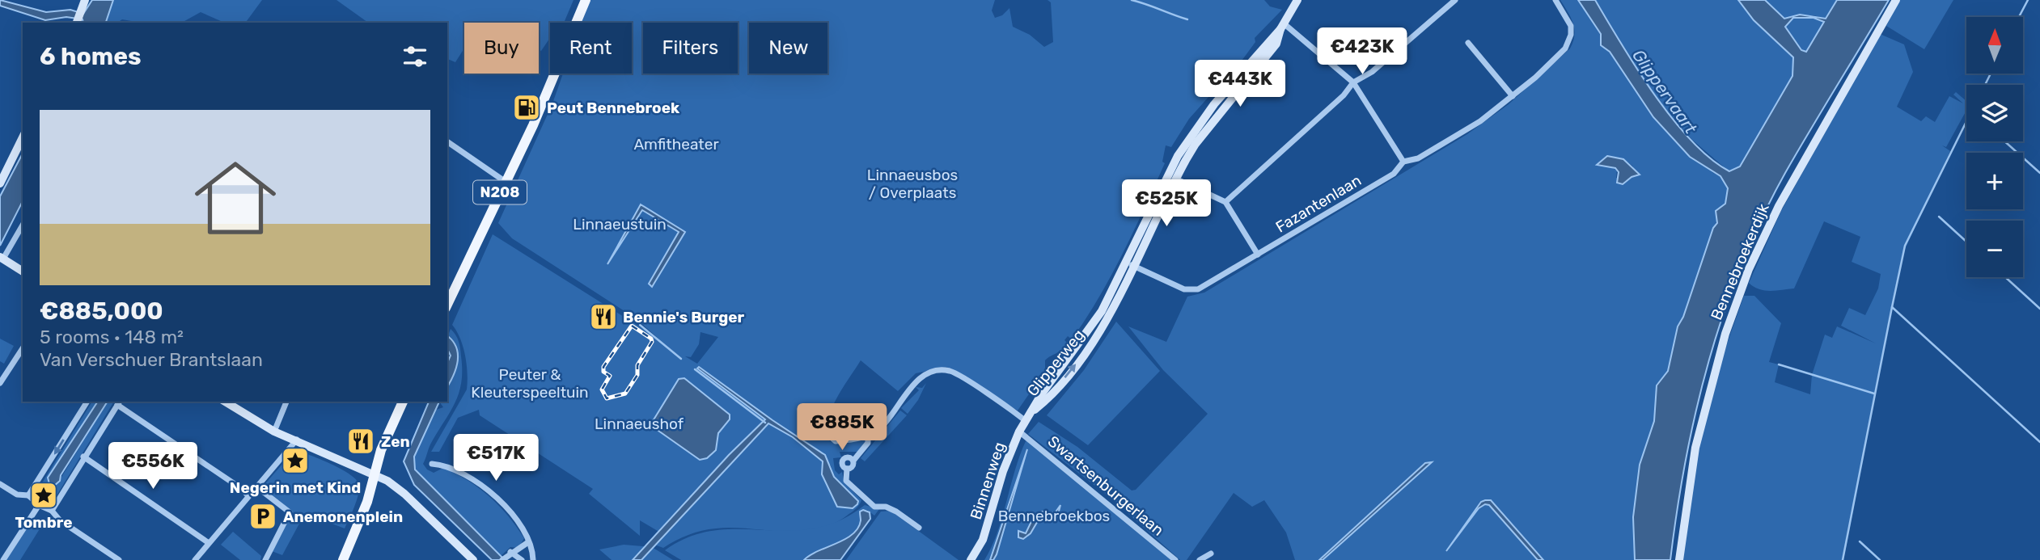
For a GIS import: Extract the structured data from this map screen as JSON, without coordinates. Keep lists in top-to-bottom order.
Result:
{
  "streets": {
    "main road": ["N208"],
    "street": [
      "Fazantenlaan",
      "Bennebroekerdijk",
      "Glipperweg",
      "Binnenweg",
      "Swartsenburgerlaan"
    ]
  },
  "crossings": [
    ["Fazantenlaan", "Glipperweg"],
    ["Glipperweg", "Binnenweg"],
    ["Binnenweg", "Swartsenburgerlaan"]
  ],
  "water": ["Glippervaart"],
  "parks": [
    "Amfitheater",
    "Linnaeusbos / Overplaats",
    "Linnaeustuin",
    "Peuter & Kleuterspeeltuin",
    "Linnaeushof",
    "Bennebroekbos"
  ],
  "places": {
    "fuel station": ["Peut Bennebroek"],
    "restaurant": ["Bennie's Burger", "Zen"],
    "place": ["Negerin met Kind", "Tombre"],
    "parking": ["Anemonenplein"]
  },
  "north": "top",
  "page": {
    "map_buttons": ["+", "−"],
    "chip": [
      "Buy",
      "Rent",
      "Filters",
      "New"
    ],
    "heading": "6 homes",
    "price": [
      "€423K",
      "€443K",
      "€525K",
      "€885K",
      "€517K",
      "€556K"
    ],
    "list": [
      {
        "name": "€885,000",
        "note": "5 rooms · 148 m² · Van Verschuer Brantslaan"
      }
    ]
  }
}
